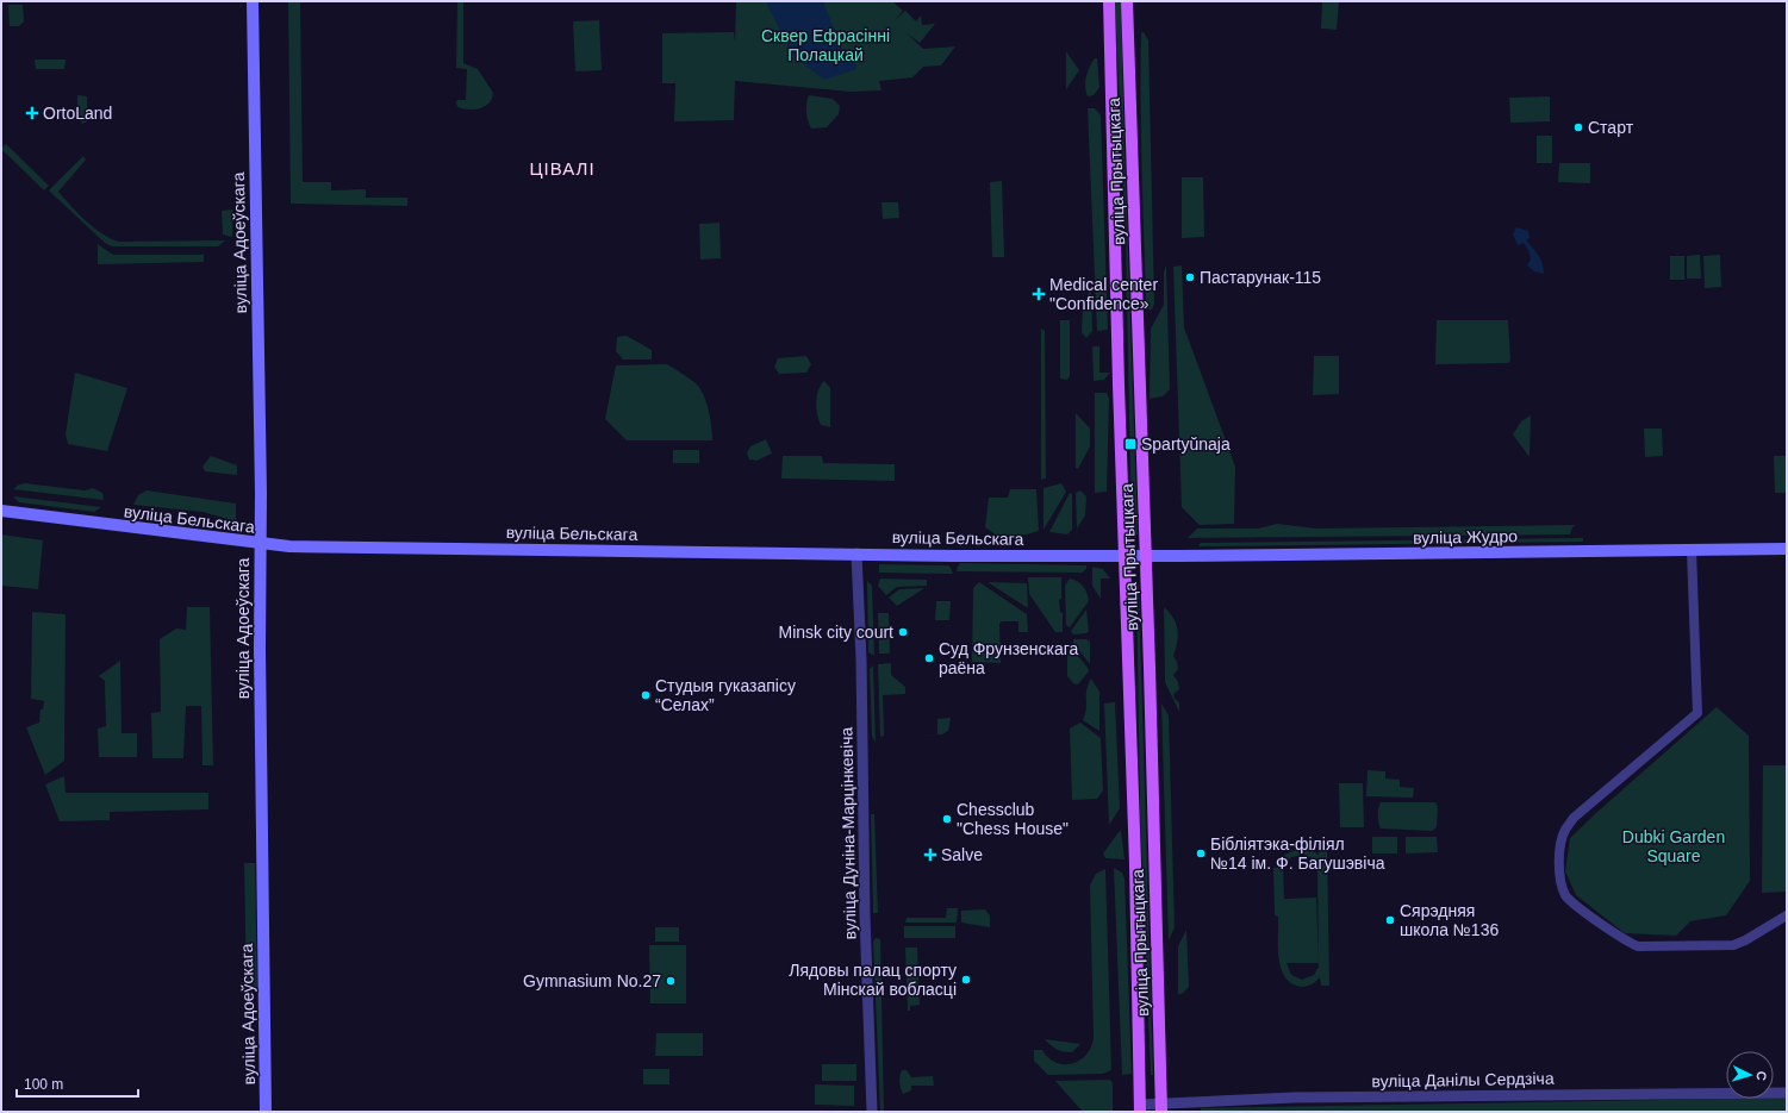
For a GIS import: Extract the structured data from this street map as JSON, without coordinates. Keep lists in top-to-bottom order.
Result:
{
  "streets": {
    "main road": [
      "вуліца Прытыцкага",
      "вуліца Адоеўскага",
      "вуліца Бельскага",
      "вуліца Жудро"
    ],
    "street": ["вуліца Дуніна-Марцінкевіча", "вуліца Данілы Сердзіча"]
  },
  "crossings": [
    ["вуліца Прытыцкага", "вуліца Бельскага"],
    ["вуліца Прытыцкага", "вуліца Жудро"],
    ["вуліца Прытыцкага", "вуліца Данілы Сердзіча"],
    ["вуліца Адоеўскага", "вуліца Бельскага"],
    ["вуліца Бельскага", "вуліца Жудро"],
    ["вуліца Бельскага", "вуліца Дуніна-Марцінкевіча"]
  ],
  "districts": ["ЦІВАЛІ"],
  "parks": ["Сквер Ефрасінні Полацкай", "Dubki Garden Square"],
  "places": {
    "health": ["OrtoLand", "Medical center \"Confidence»", "Salve"],
    "other": [
      "Старт",
      "Пастарунак-115",
      "Minsk city court",
      "Суд Фрунзенскага раёна",
      "Студыя гуказапісу “Селах”",
      "Chessclub \"Chess House\"",
      "Бібліятэка-філіял №14 ім. Ф. Багушэвіча",
      "Сярэдняя школа №136",
      "Лядовы палац спорту Мінскай вобласці",
      "Gymnasium No.27"
    ],
    "transit": ["Spartyŭnaja"]
  },
  "scale_bar": "100 m",
  "north": "right"
}
